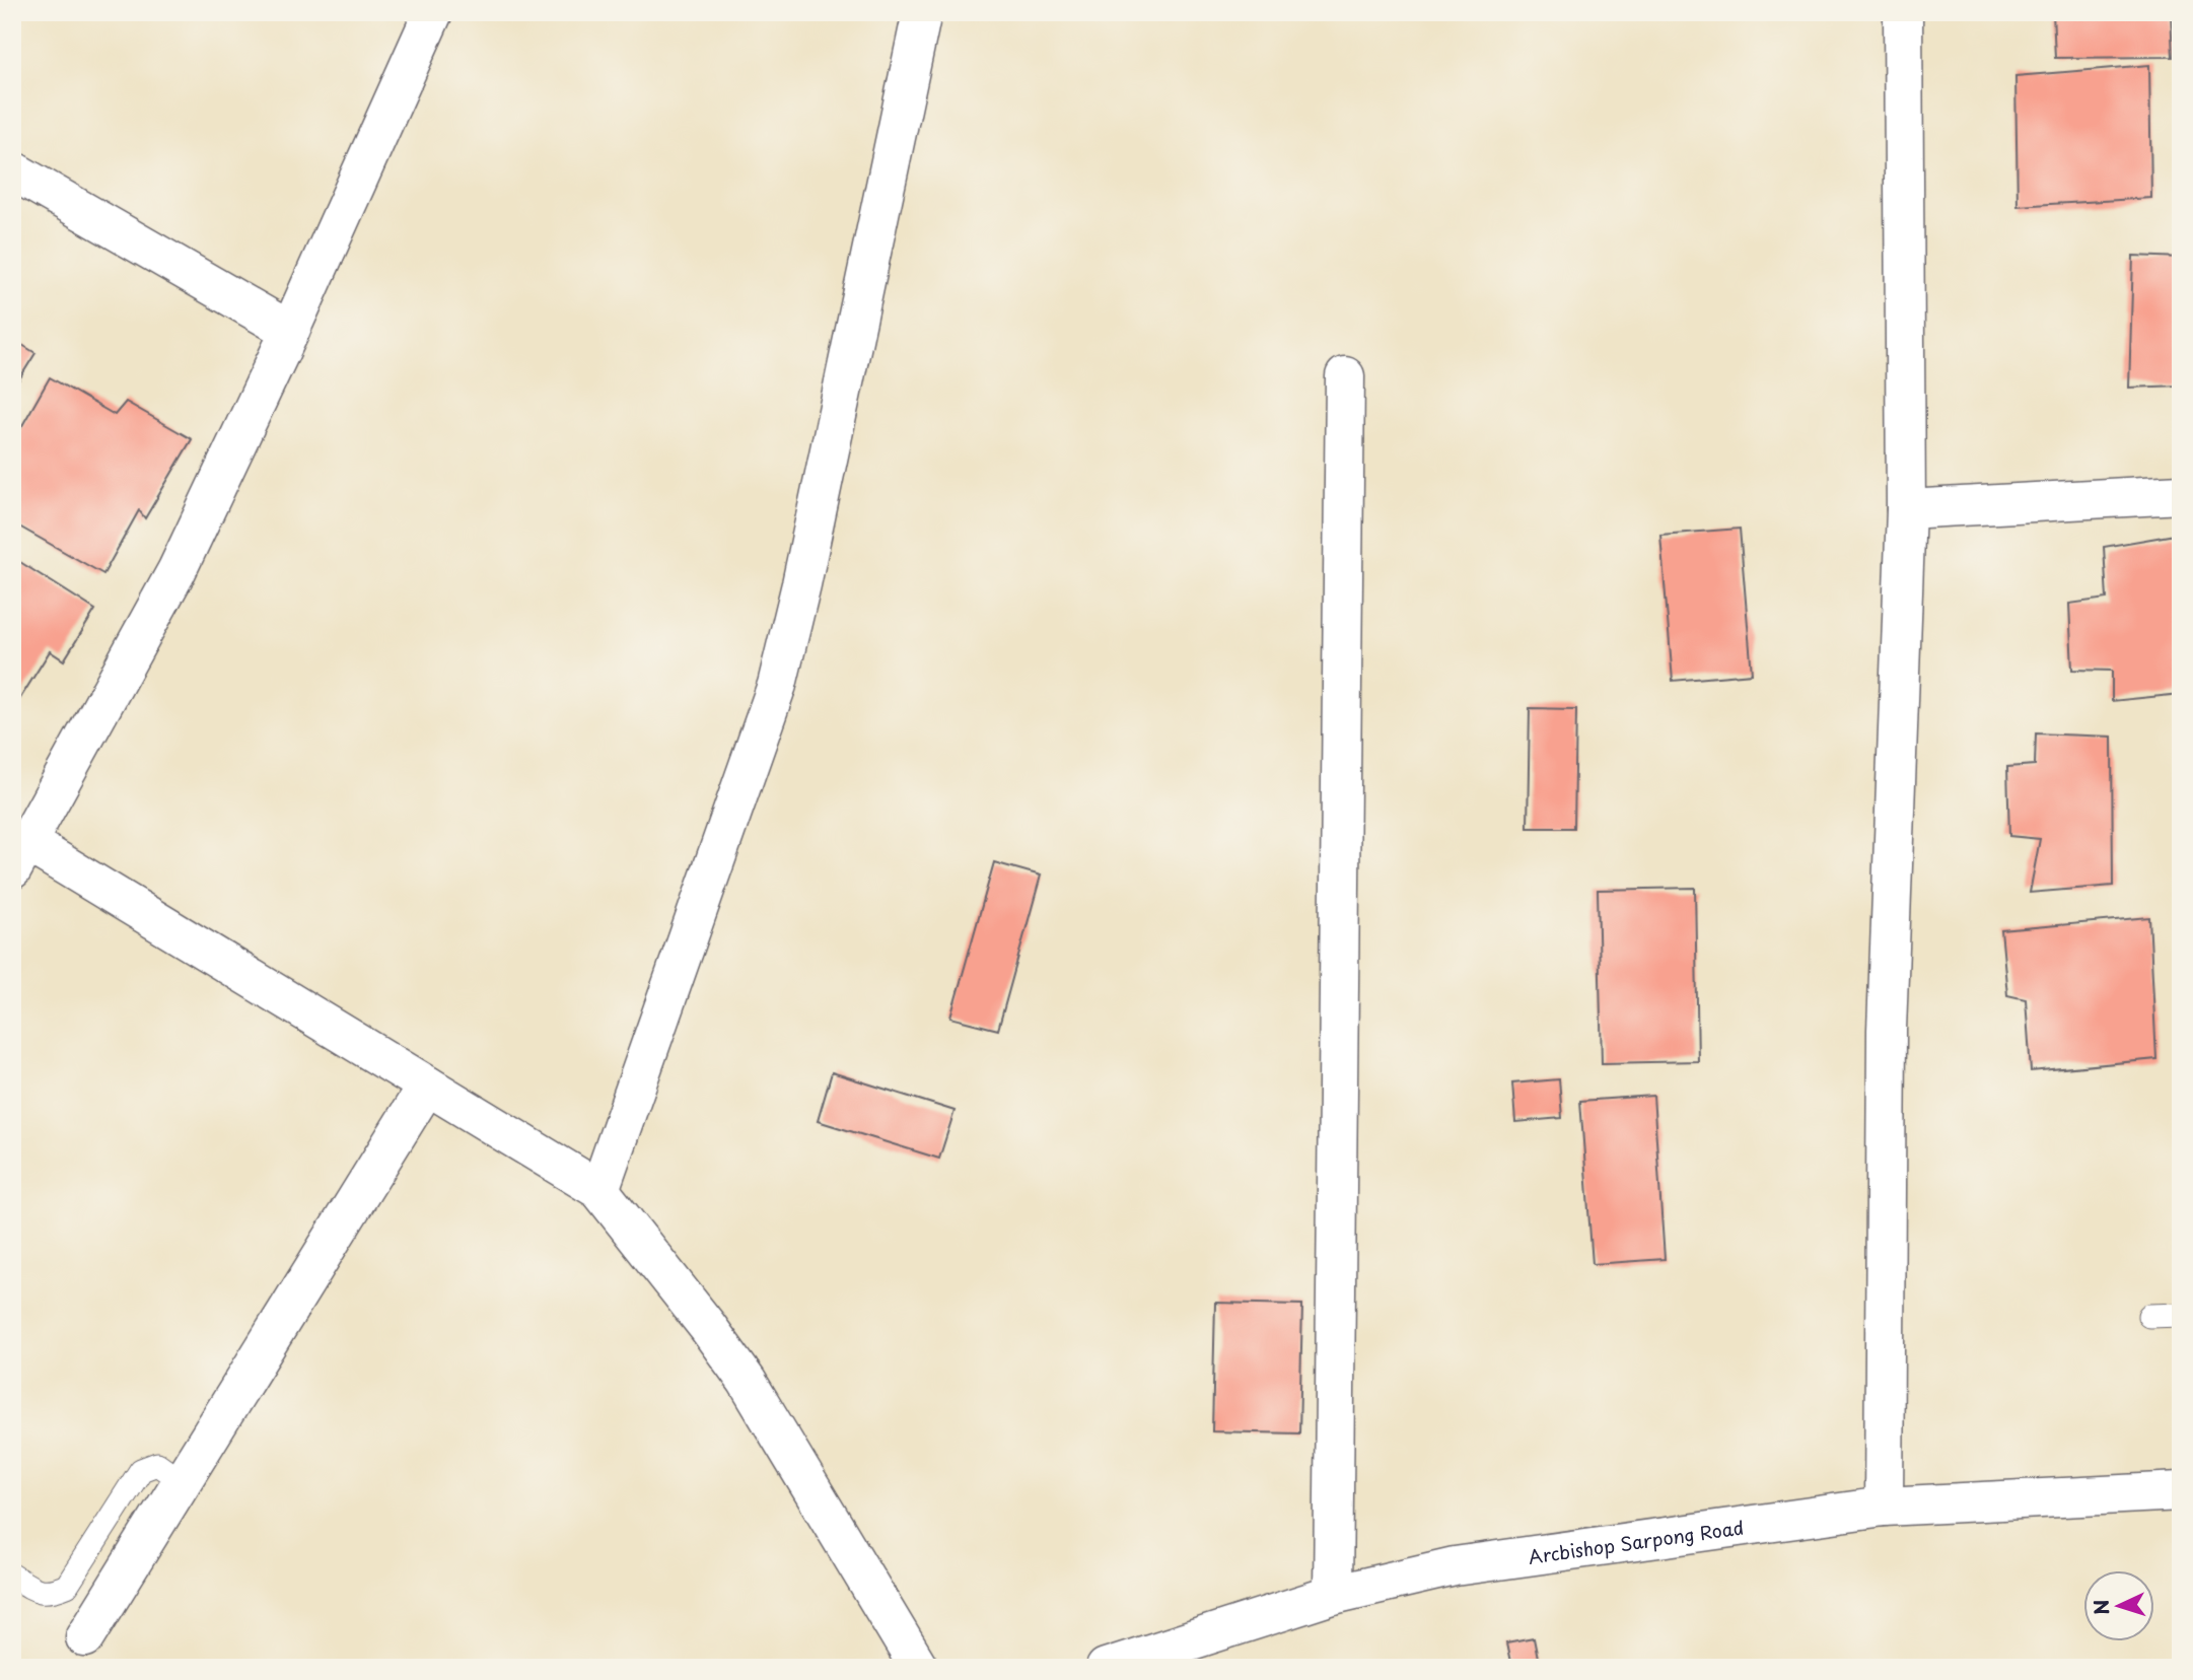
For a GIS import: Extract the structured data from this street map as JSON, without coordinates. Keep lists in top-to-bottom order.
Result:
{
  "streets": {
    "street": ["Arcbishop Sarpong Road"]
  },
  "north": "left"
}
